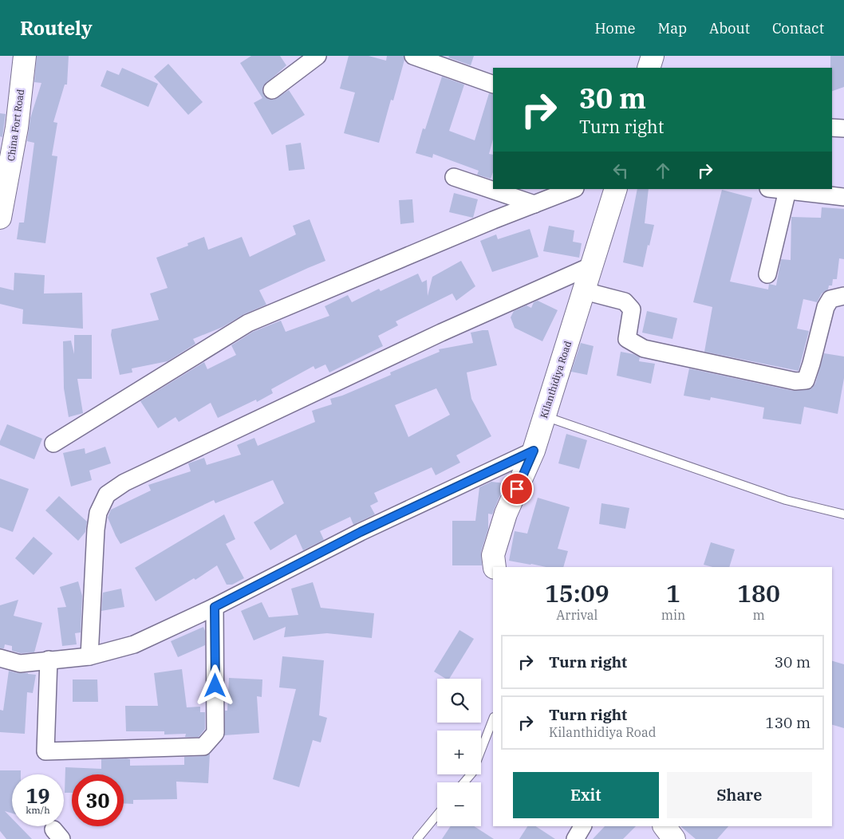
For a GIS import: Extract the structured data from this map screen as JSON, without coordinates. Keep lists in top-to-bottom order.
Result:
{
  "streets": {
    "street": ["China Fort Road", "Kilanthidiya Road"]
  },
  "page": {
    "header": "Routely",
    "nav": [
      "Home",
      "Map",
      "About",
      "Contact"
    ],
    "turn": ["30 m", "Turn right"],
    "eta": [
      "15:09",
      "Arrival",
      "1",
      "min",
      "180",
      "m"
    ],
    "list": [
      {
        "name": "Turn right",
        "value": "30 m"
      },
      {
        "name": "Turn right",
        "note": "Kilanthidiya Road",
        "value": "130 m"
      }
    ],
    "map_buttons": ["+", "−"],
    "buttons": ["Exit", "Share"],
    "speed": "19 km/h",
    "limit": "30"
  }
}
